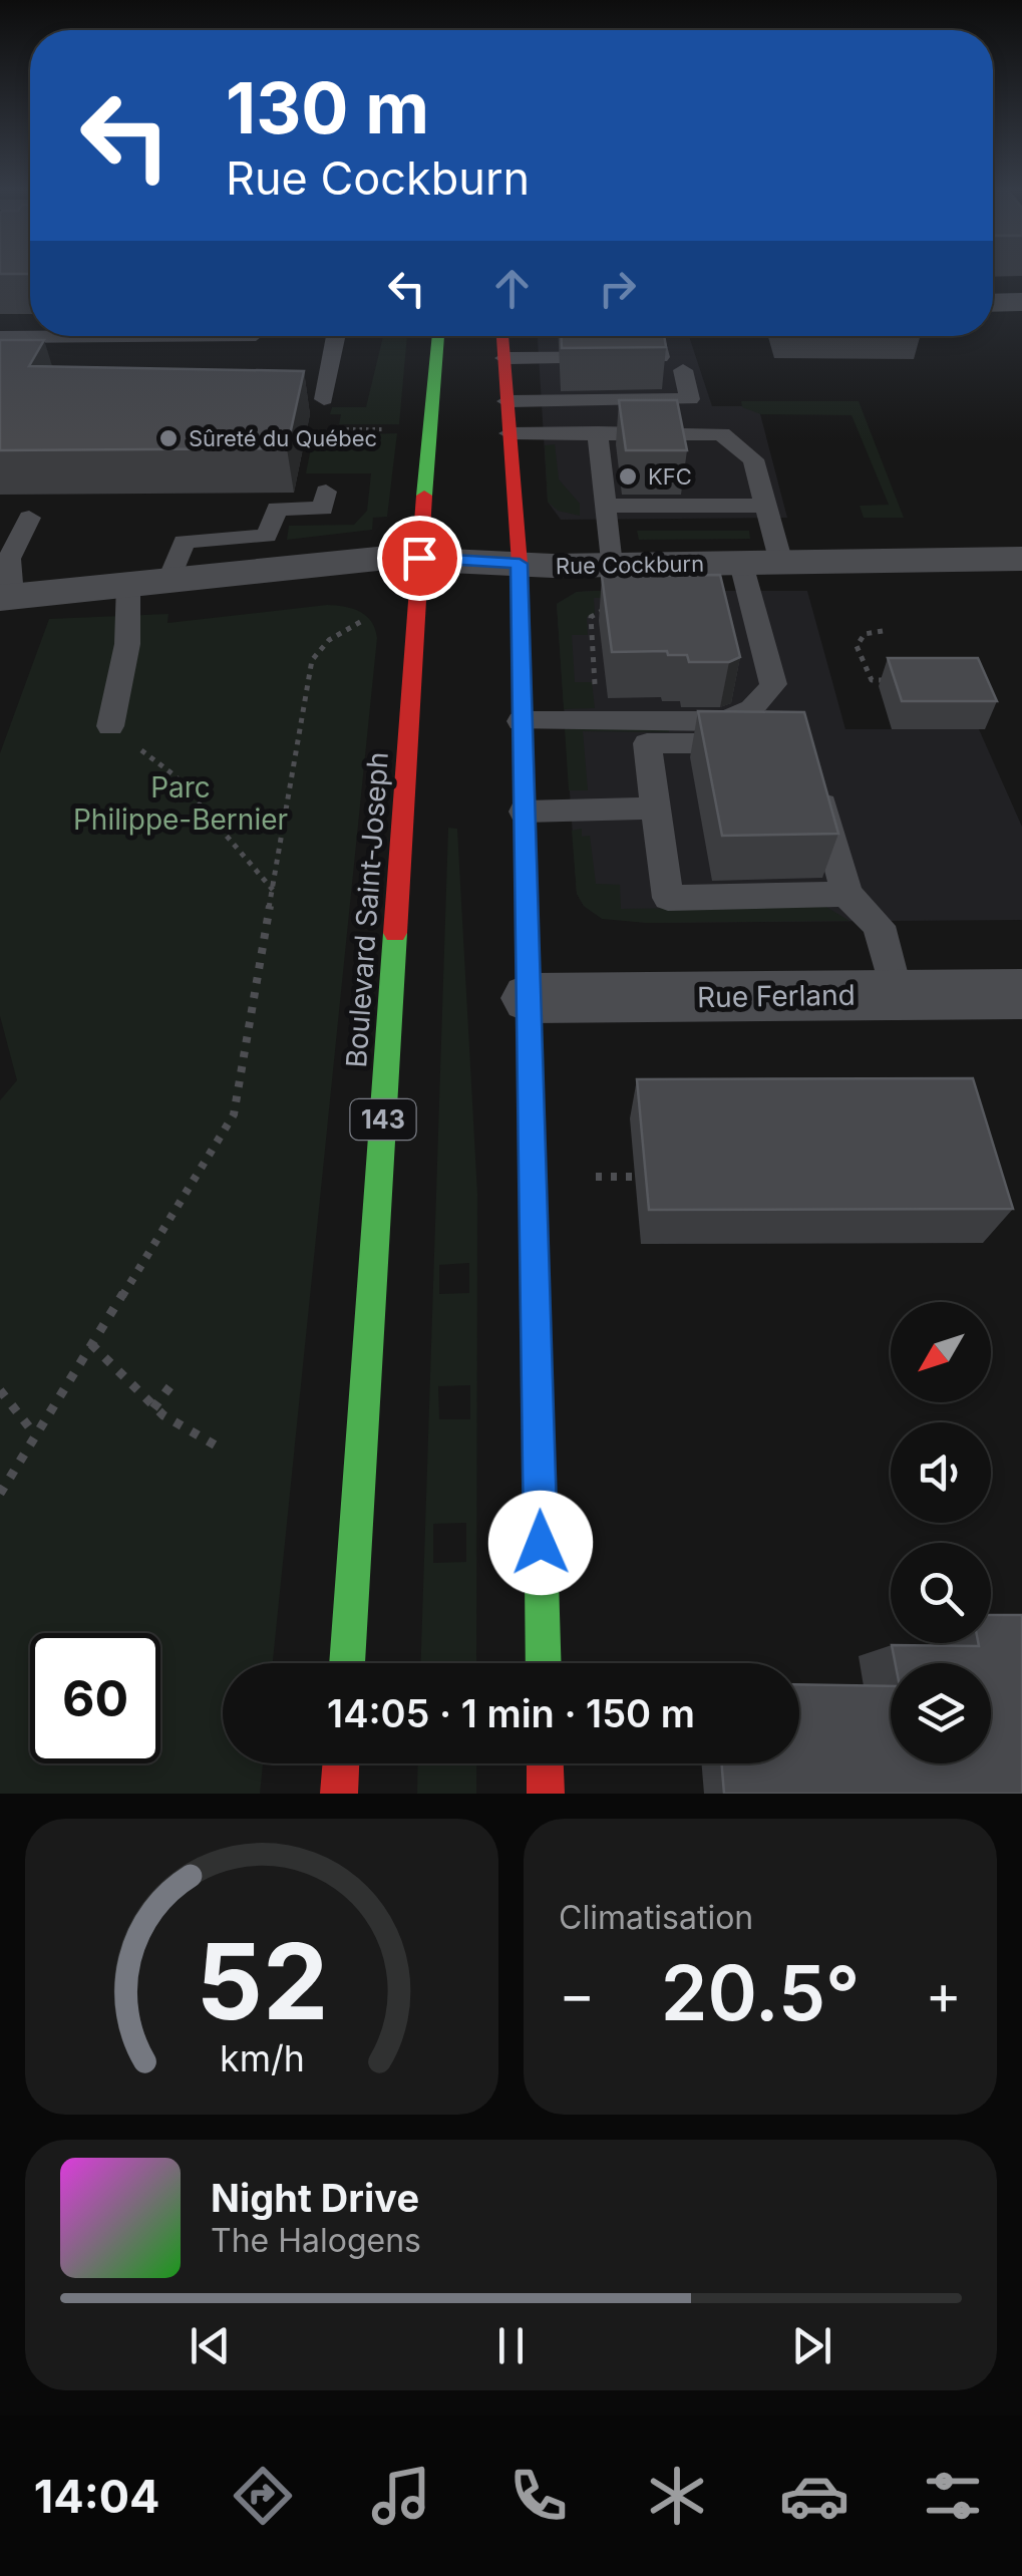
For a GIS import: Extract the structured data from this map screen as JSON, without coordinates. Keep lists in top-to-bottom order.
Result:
{
  "streets": {
    "main road": ["Boulevard Saint-Joseph", "143"],
    "street": ["Rue Cockburn", "Rue Ferland"]
  },
  "crossings": [
    ["Rue Cockburn", "Boulevard Saint-Joseph"]
  ],
  "parks": ["Parc Philippe-Bernier"],
  "places": ["Sûreté du Québec", "KFC"],
  "north": "bottom left",
  "page": {
    "turn": ["130 m", "Rue Cockburn"],
    "limit": "60",
    "trip": "14:05 · 1 min · 150 m",
    "tile": "Climatisation",
    "heat": ["−", "20.5°", "+"],
    "song": ["Night Drive", "The Halogens"],
    "tabs": "14:04",
    "gauge": ["52", "km/h"]
  }
}
